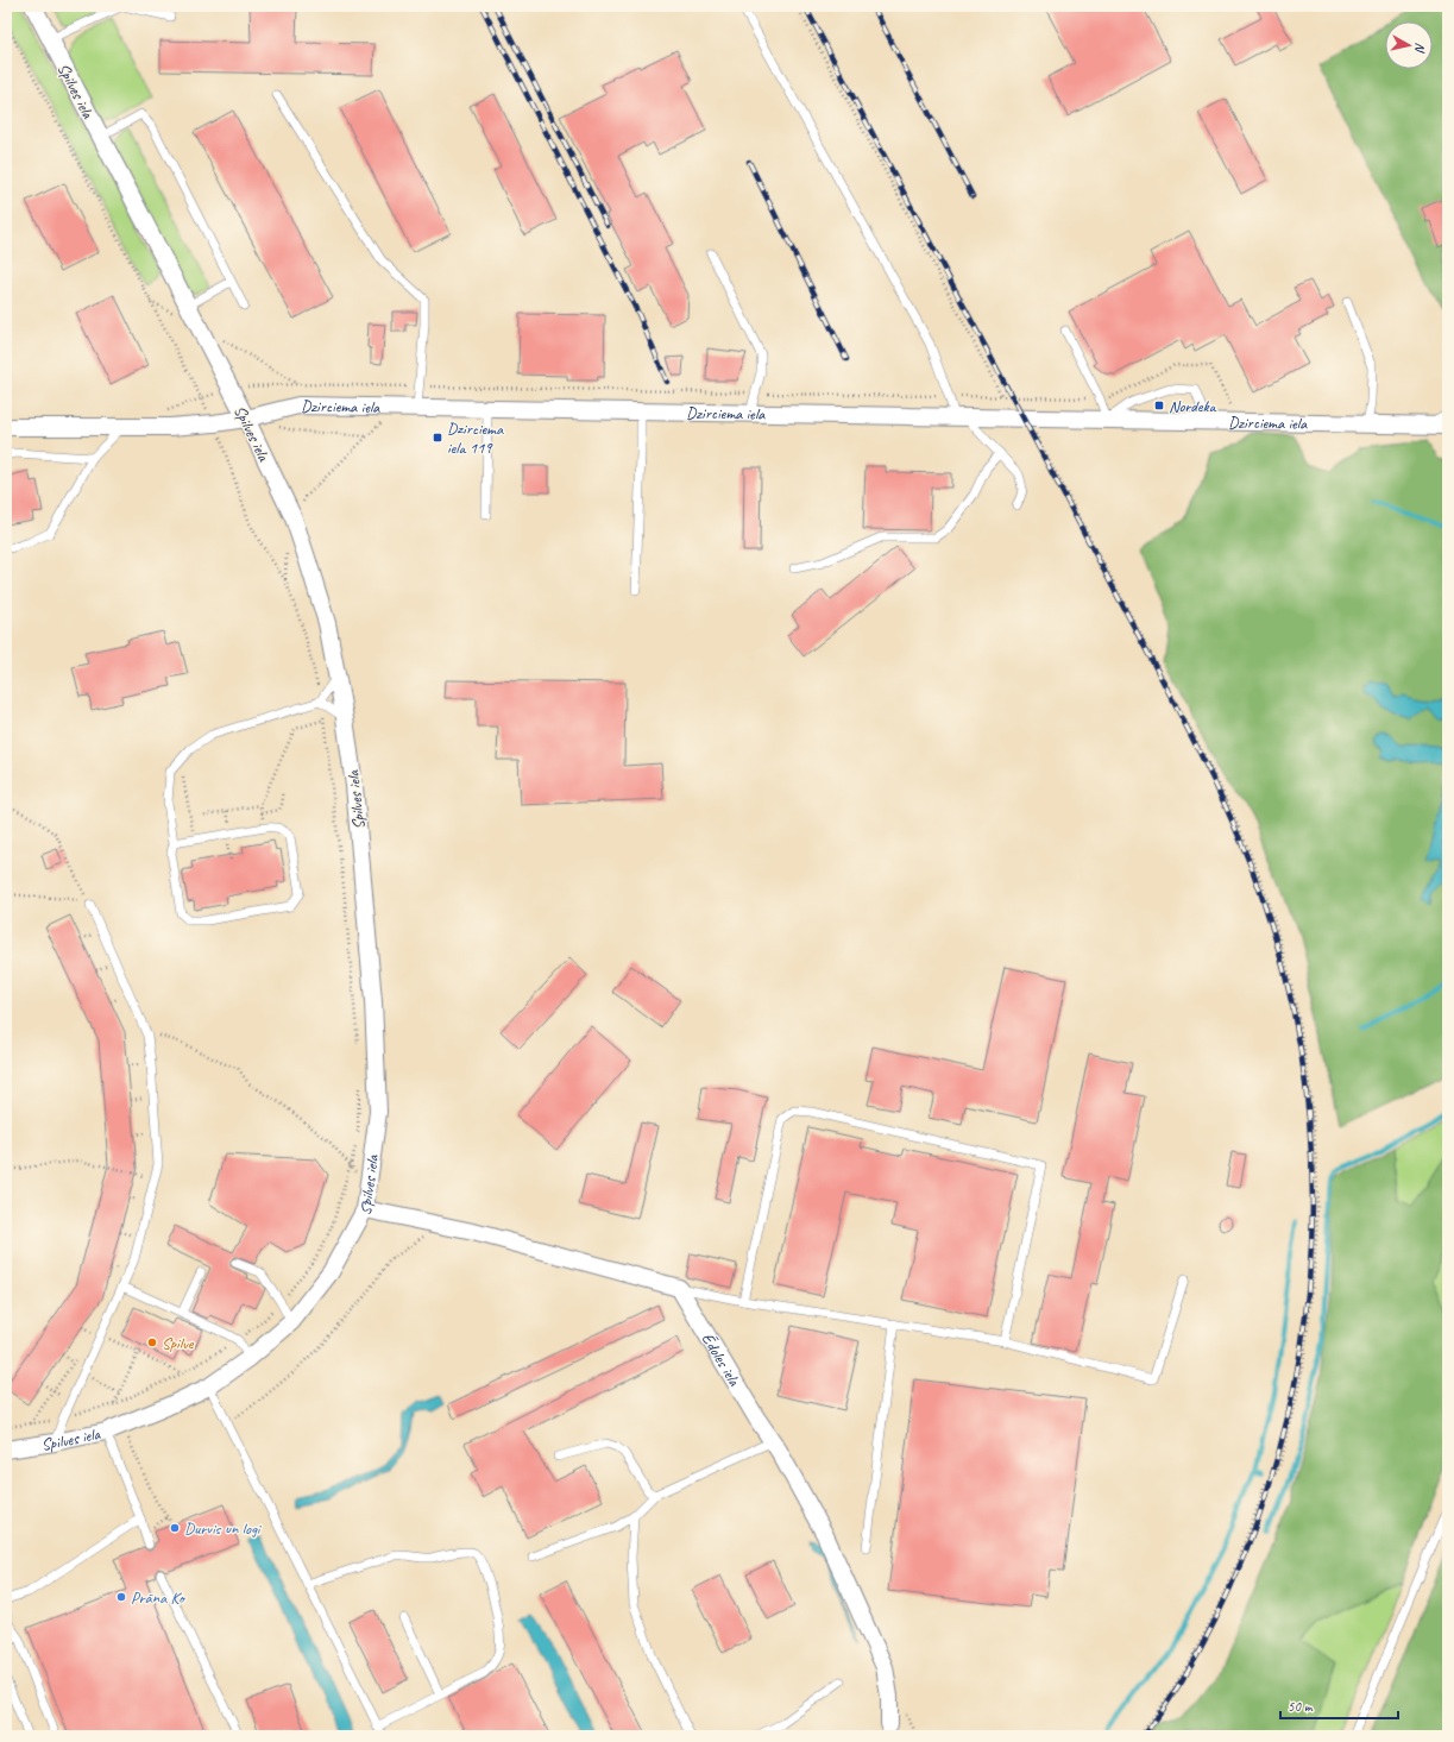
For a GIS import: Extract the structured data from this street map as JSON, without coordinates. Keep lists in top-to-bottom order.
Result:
{
  "streets": {
    "street": ["Spilves iela", "Dzirciema iela", "Ēdoles iela"]
  },
  "crossings": [
    ["Spilves iela", "Dzirciema iela"]
  ],
  "places": {
    "transit": ["Nordeka", "Dzirciema iela 119"],
    "other": ["Spilve", "Durvis un logi", "Prāna Ko"]
  },
  "scale_bar": "50 m",
  "north": "right"
}
